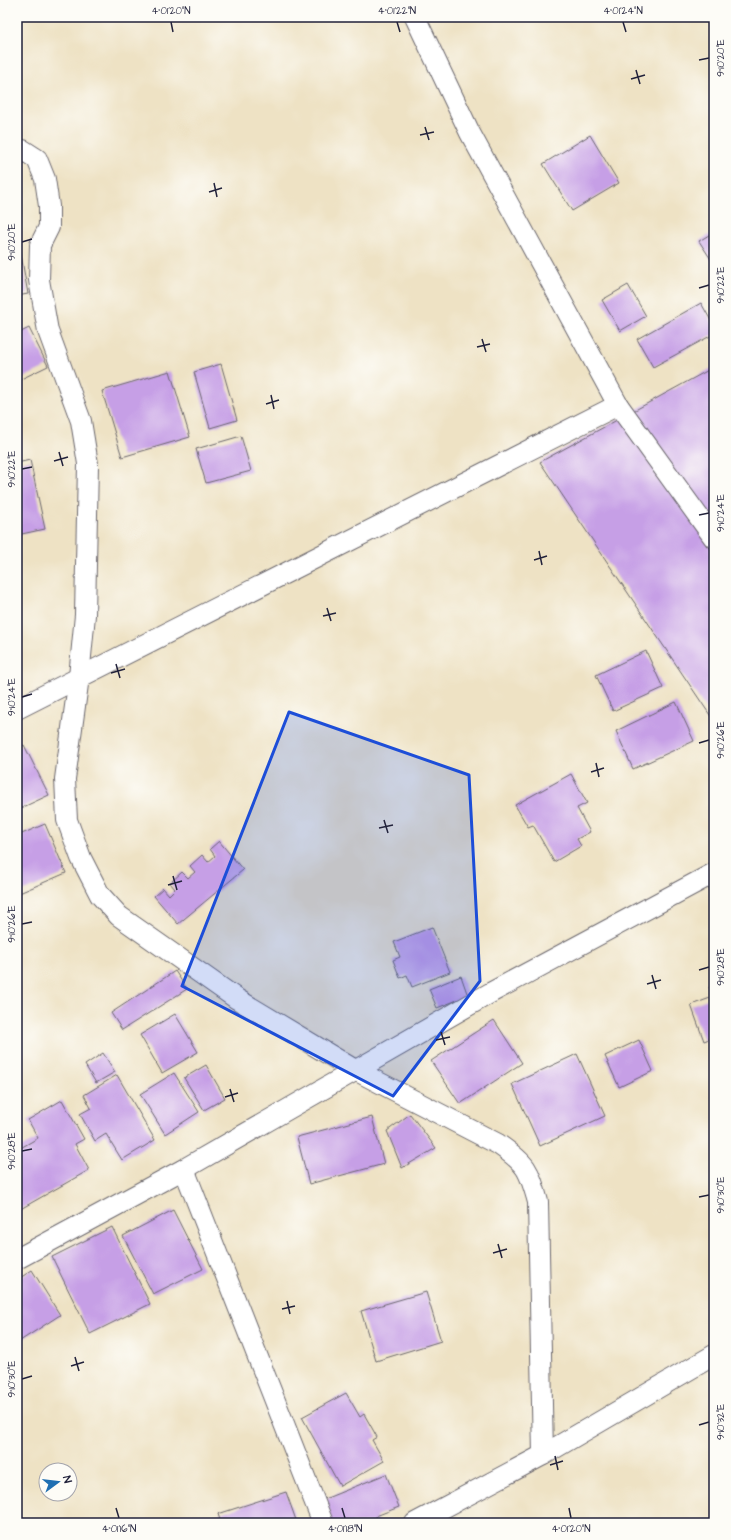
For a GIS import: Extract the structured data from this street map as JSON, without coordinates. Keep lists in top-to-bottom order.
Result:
{
  "north": "right",
  "coordinates": [
    "4°01'20\"N",
    "4°01'22\"N",
    "4°01'24\"N",
    "9°10'20\"E",
    "9°10'22\"E",
    "9°10'24\"E",
    "9°10'26\"E",
    "9°10'28\"E",
    "9°10'30\"E",
    "9°10'32\"E",
    "4°01'16\"N",
    "4°01'18\"N"
  ]
}
